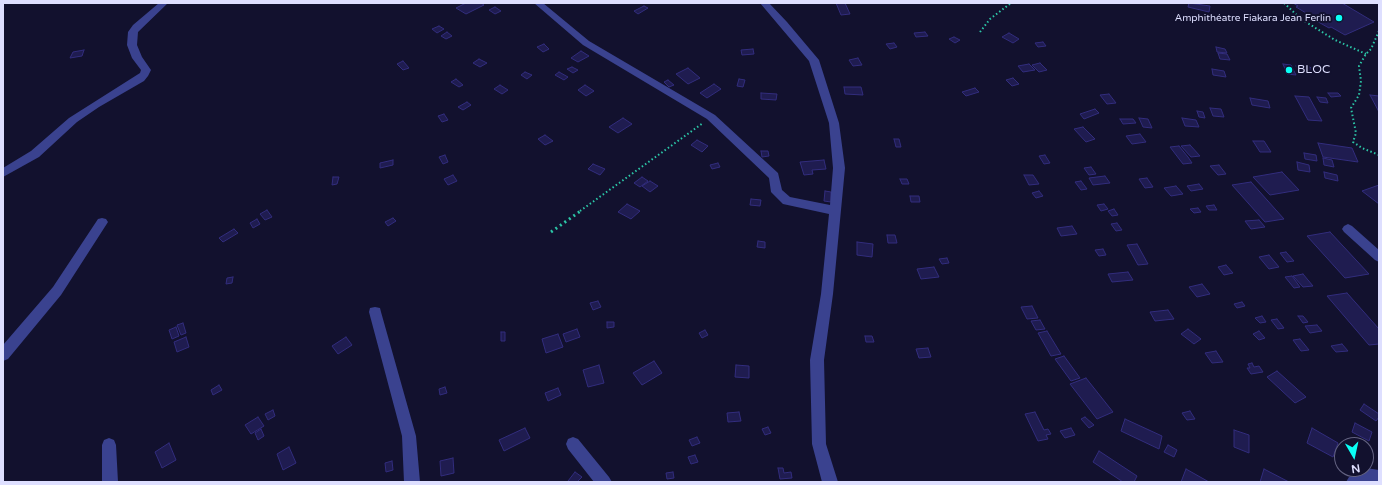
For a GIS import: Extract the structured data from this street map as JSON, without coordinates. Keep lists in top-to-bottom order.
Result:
{
  "places": ["Amphithéatre Fiakara Jean Ferlin", "BLOC"],
  "north": "bottom"
}
